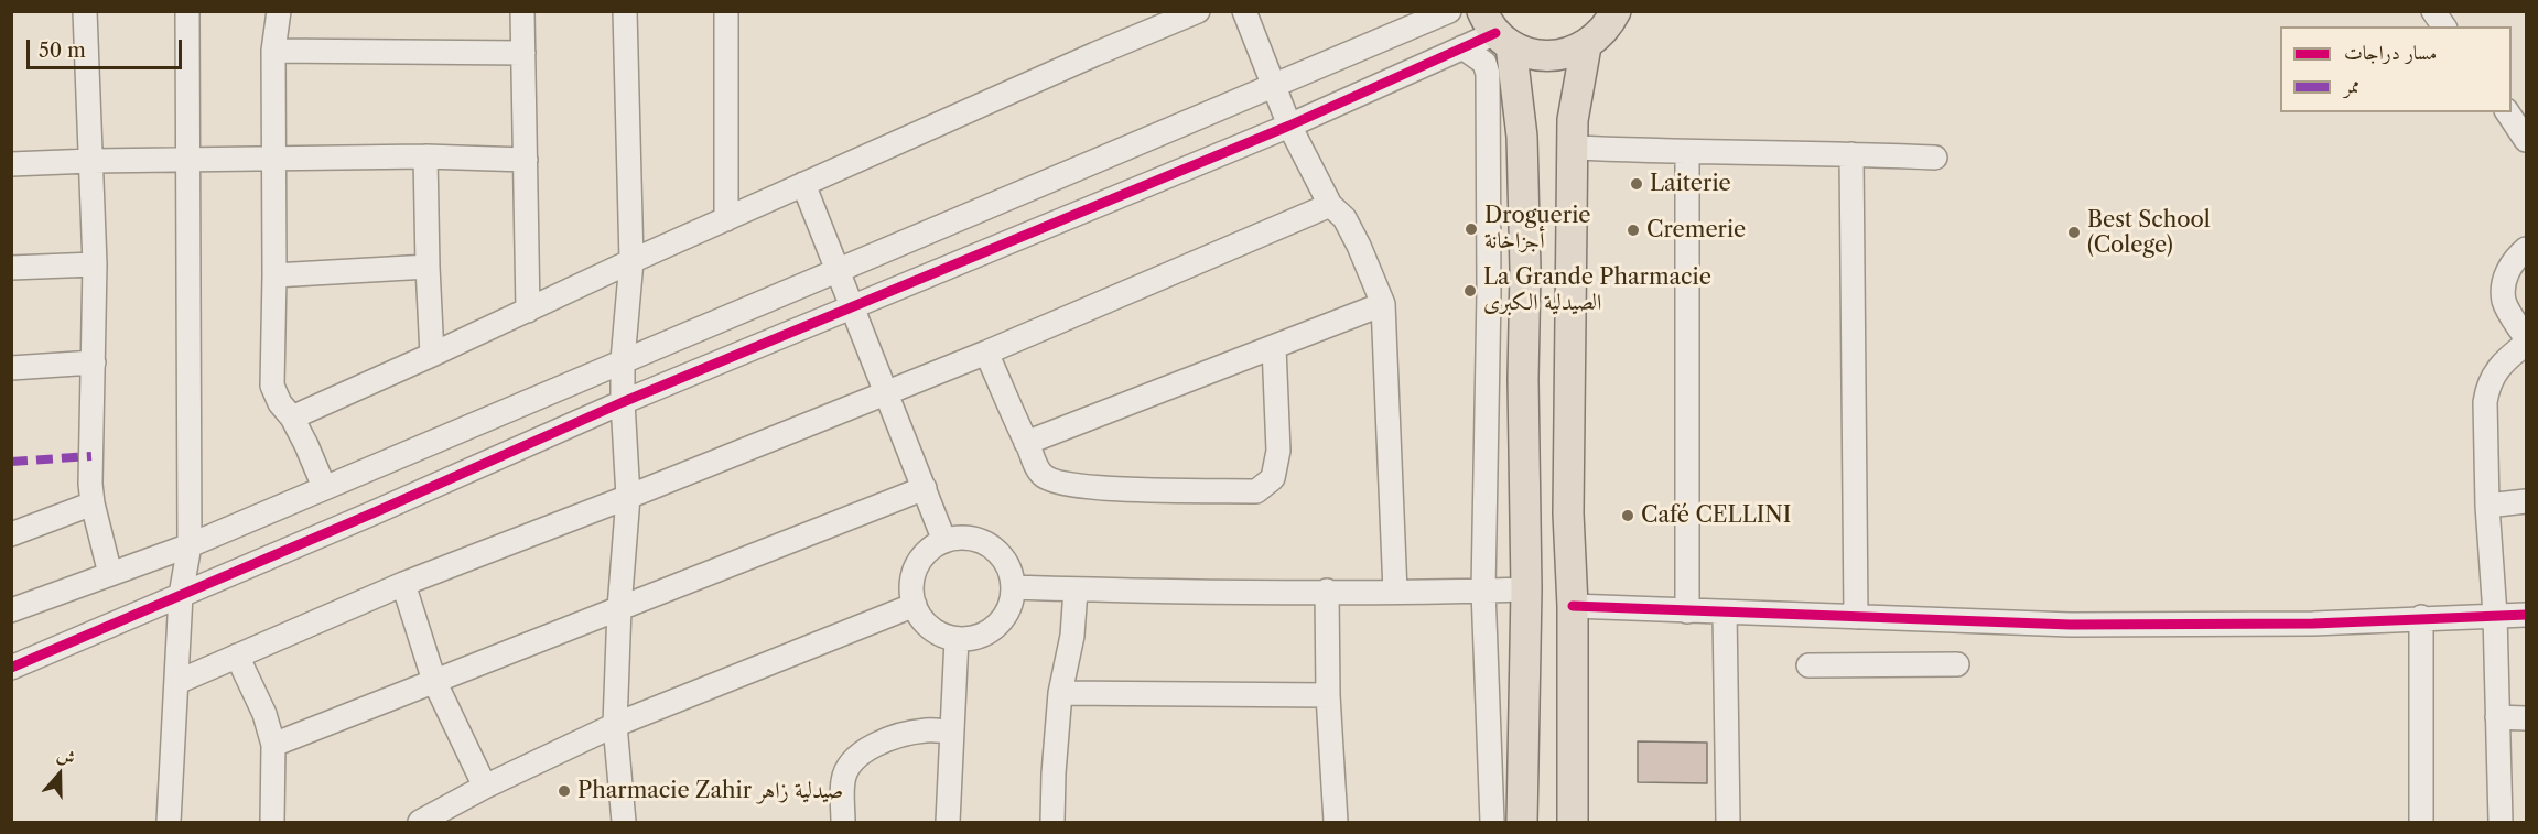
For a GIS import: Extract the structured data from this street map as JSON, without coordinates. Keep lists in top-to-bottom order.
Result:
{
  "places": [
    "Laiterie",
    "Droguerie أجزاخانة",
    "Cremerie",
    "Best School (Colege)",
    "La Grande Pharmacie الصيدلية الكبرى",
    "Café CELLINI",
    "Pharmacie Zahir صيدلية زاهر"
  ],
  "legend": ["مسار دراجات", "ممر"],
  "scale_bar": "50 m",
  "north": "top"
}
